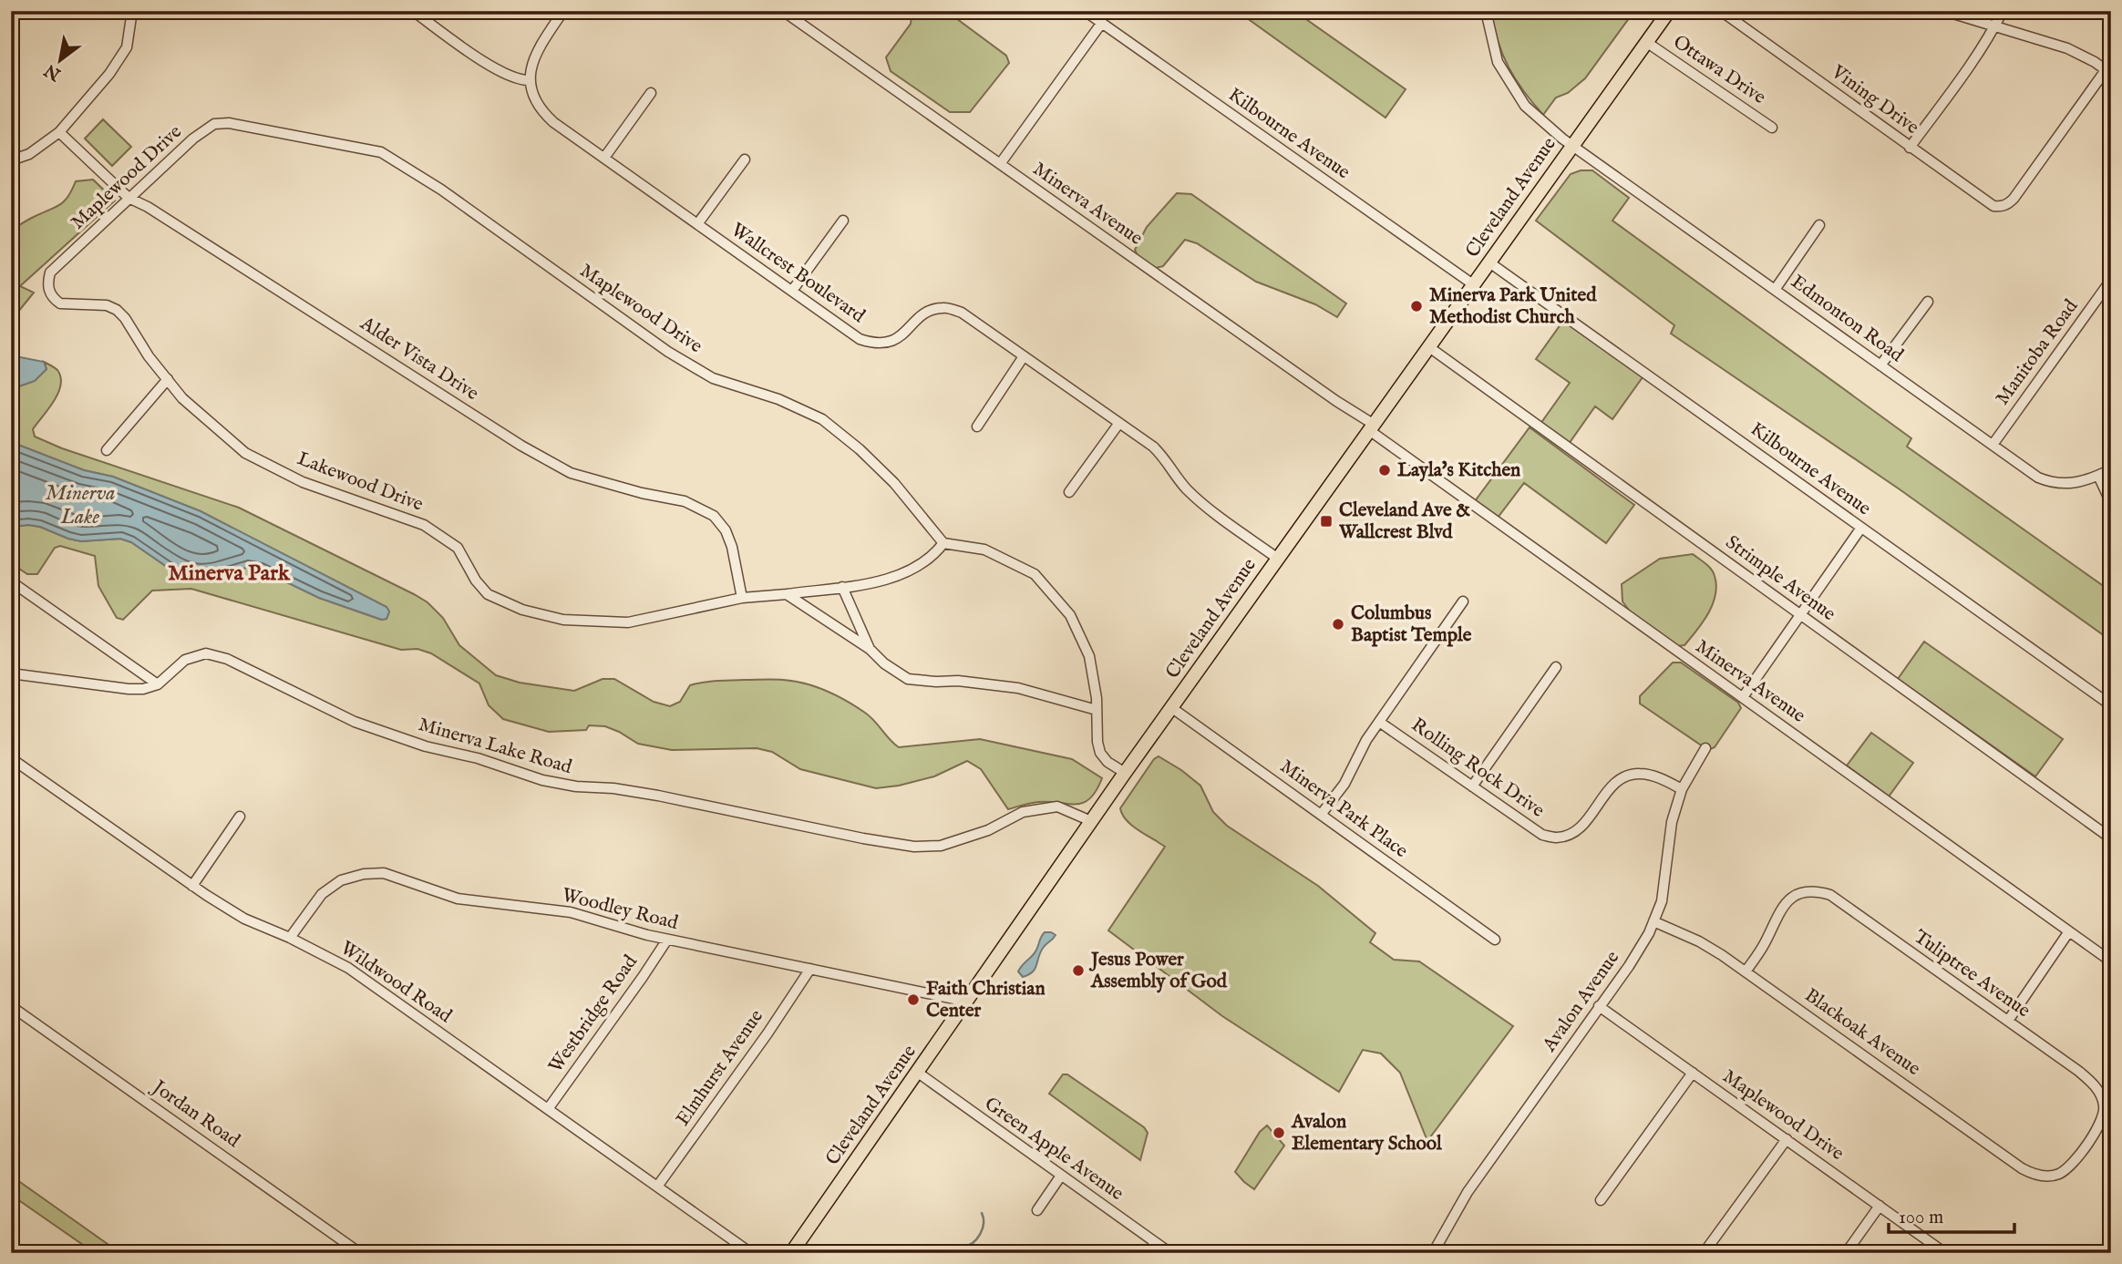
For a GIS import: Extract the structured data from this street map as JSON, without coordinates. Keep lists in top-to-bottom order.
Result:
{
  "streets": {
    "main road": ["Cleveland Avenue"],
    "street": [
      "Ottawa Drive",
      "Vining Drive",
      "Kilbourne Avenue",
      "Maplewood Drive",
      "Minerva Avenue",
      "Wallcrest Boulevard",
      "Edmonton Road",
      "Manitoba Road",
      "Alder Vista Drive",
      "Lakewood Drive",
      "Strimple Avenue",
      "Minerva Lake Road",
      "Rolling Rock Drive",
      "Minerva Park Place",
      "Woodley Road",
      "Tuliptree Avenue",
      "Wildwood Road",
      "Avalon Avenue",
      "Westbridge Road",
      "Blackoak Avenue",
      "Elmhurst Avenue",
      "Jordan Road",
      "Green Apple Avenue"
    ]
  },
  "crossings": [
    ["Ottawa Drive", "Cleveland Avenue"],
    ["Kilbourne Avenue", "Cleveland Avenue"],
    ["Maplewood Drive", "Alder Vista Drive"],
    ["Maplewood Drive", "Lakewood Drive"],
    ["Maplewood Drive", "Avalon Avenue"],
    ["Cleveland Avenue", "Minerva Avenue"],
    ["Cleveland Avenue", "Wallcrest Boulevard"],
    ["Cleveland Avenue", "Edmonton Road"],
    ["Cleveland Avenue", "Strimple Avenue"],
    ["Cleveland Avenue", "Minerva Lake Road"],
    ["Cleveland Avenue", "Minerva Park Place"],
    ["Cleveland Avenue", "Woodley Road"],
    ["Cleveland Avenue", "Green Apple Avenue"],
    ["Edmonton Road", "Manitoba Road"],
    ["Alder Vista Drive", "Lakewood Drive"],
    ["Rolling Rock Drive", "Avalon Avenue"],
    ["Woodley Road", "Wildwood Road"],
    ["Woodley Road", "Westbridge Road"],
    ["Woodley Road", "Elmhurst Avenue"],
    ["Tuliptree Avenue", "Blackoak Avenue"],
    ["Wildwood Road", "Westbridge Road"],
    ["Wildwood Road", "Elmhurst Avenue"],
    ["Avalon Avenue", "Blackoak Avenue"]
  ],
  "districts": ["Minerva Park"],
  "water": ["Minerva Lake"],
  "places": {
    "other": [
      "Minerva Park United Methodist Church",
      "Layla's Kitchen",
      "Columbus Baptist Temple",
      "Jesus Power Assembly of God",
      "Faith Christian Center",
      "Avalon Elementary School"
    ],
    "transit": ["Cleveland Ave & Wallcrest Blvd"]
  },
  "scale_bar": "100 m",
  "north": "bottom left"
}
